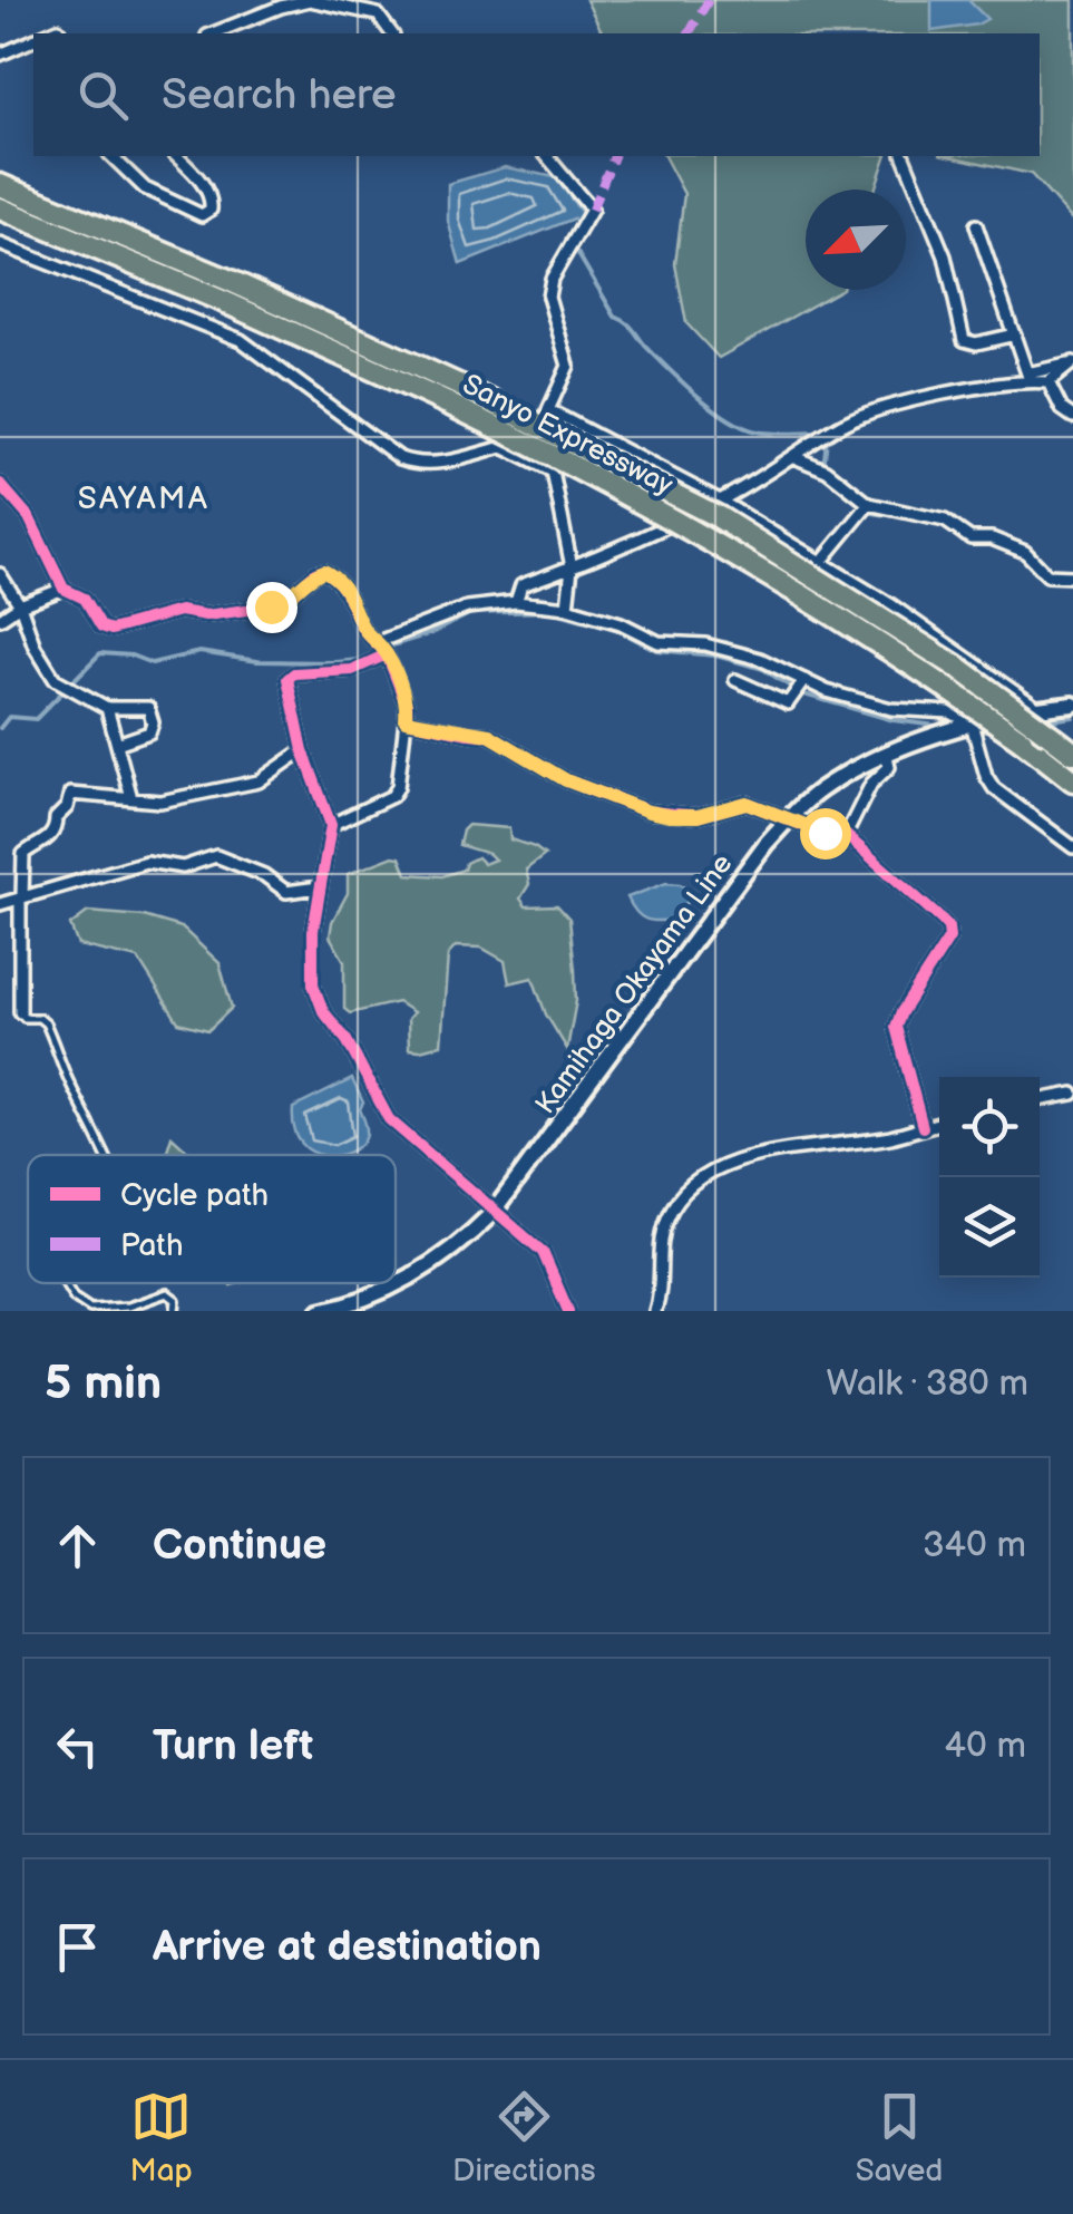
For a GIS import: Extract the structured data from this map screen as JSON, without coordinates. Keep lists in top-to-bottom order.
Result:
{
  "streets": {
    "highway": ["Sanyo Expressway"],
    "main road": ["Kamihaga Okayama Line"]
  },
  "districts": ["SAYAMA"],
  "legend": ["Cycle path", "Path"],
  "north": "bottom left",
  "page": {
    "search": "Search here",
    "heading": ["5 min", "Walk · 380 m"],
    "list": [
      ["Continue", "340 m"],
      ["Turn left", "40 m"],
      "Arrive at destination"
    ],
    "nav": ["Map", "Directions", "Saved"]
  }
}
